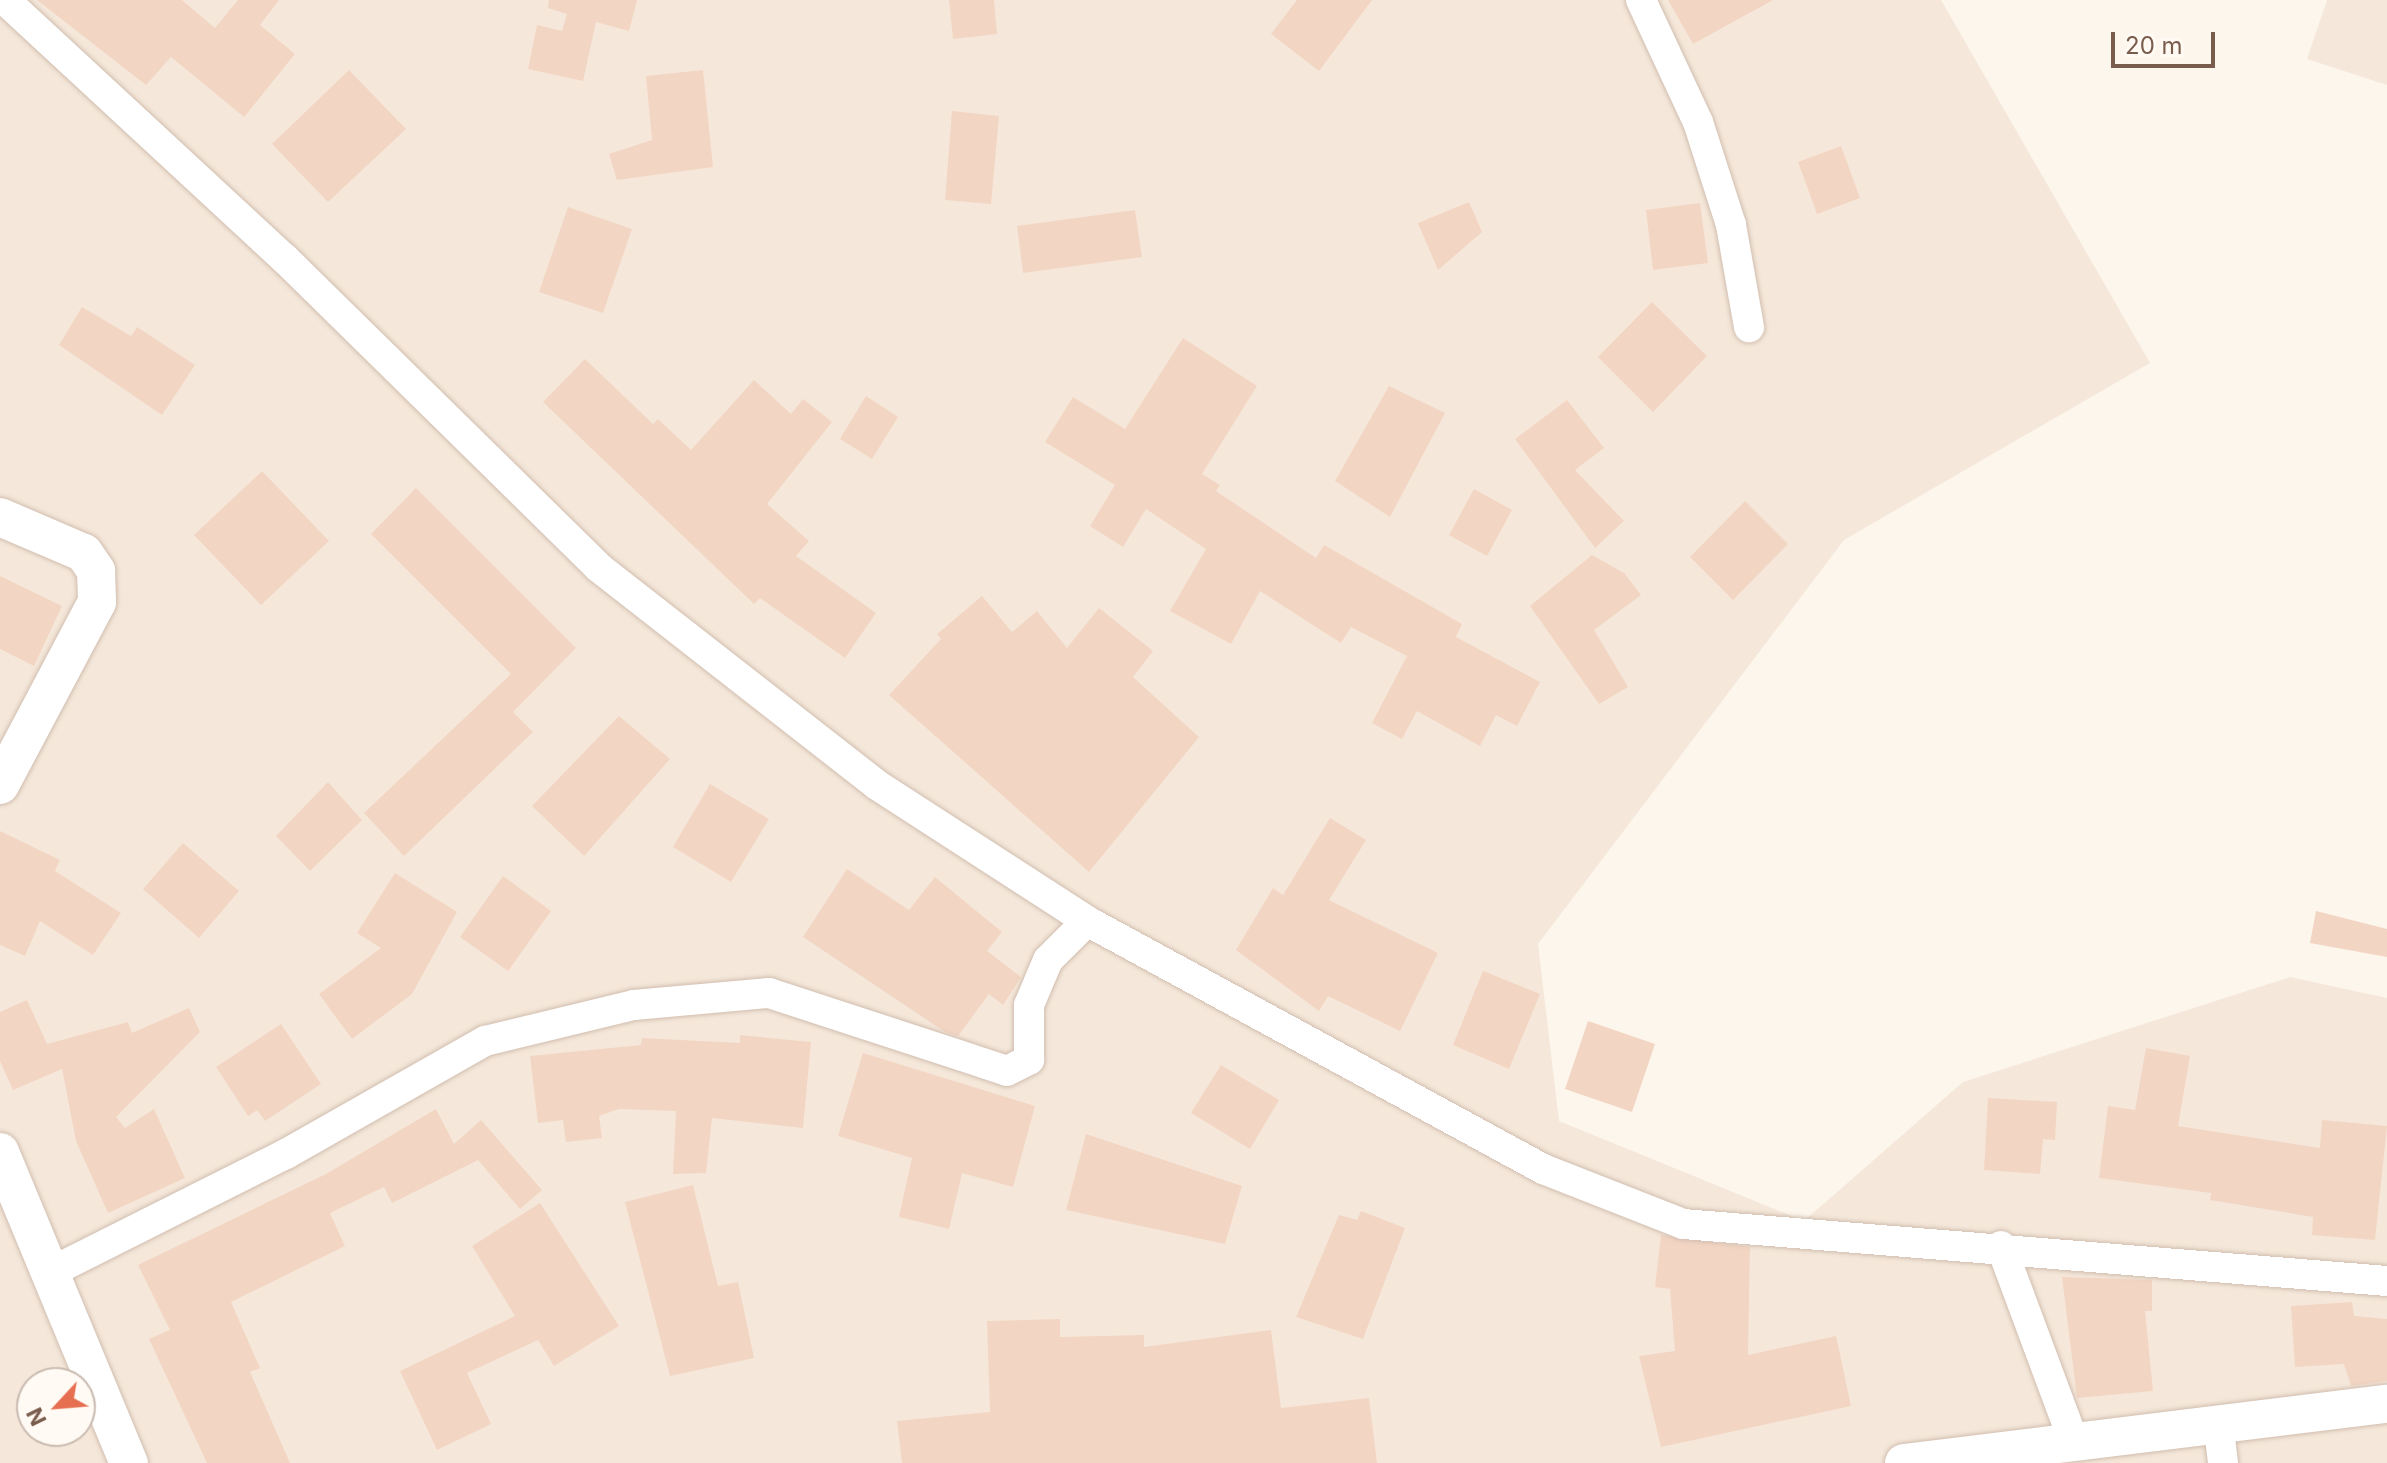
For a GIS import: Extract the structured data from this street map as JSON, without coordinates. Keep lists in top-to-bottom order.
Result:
{
  "scale_bar": "20 m",
  "north": "bottom left"
}
